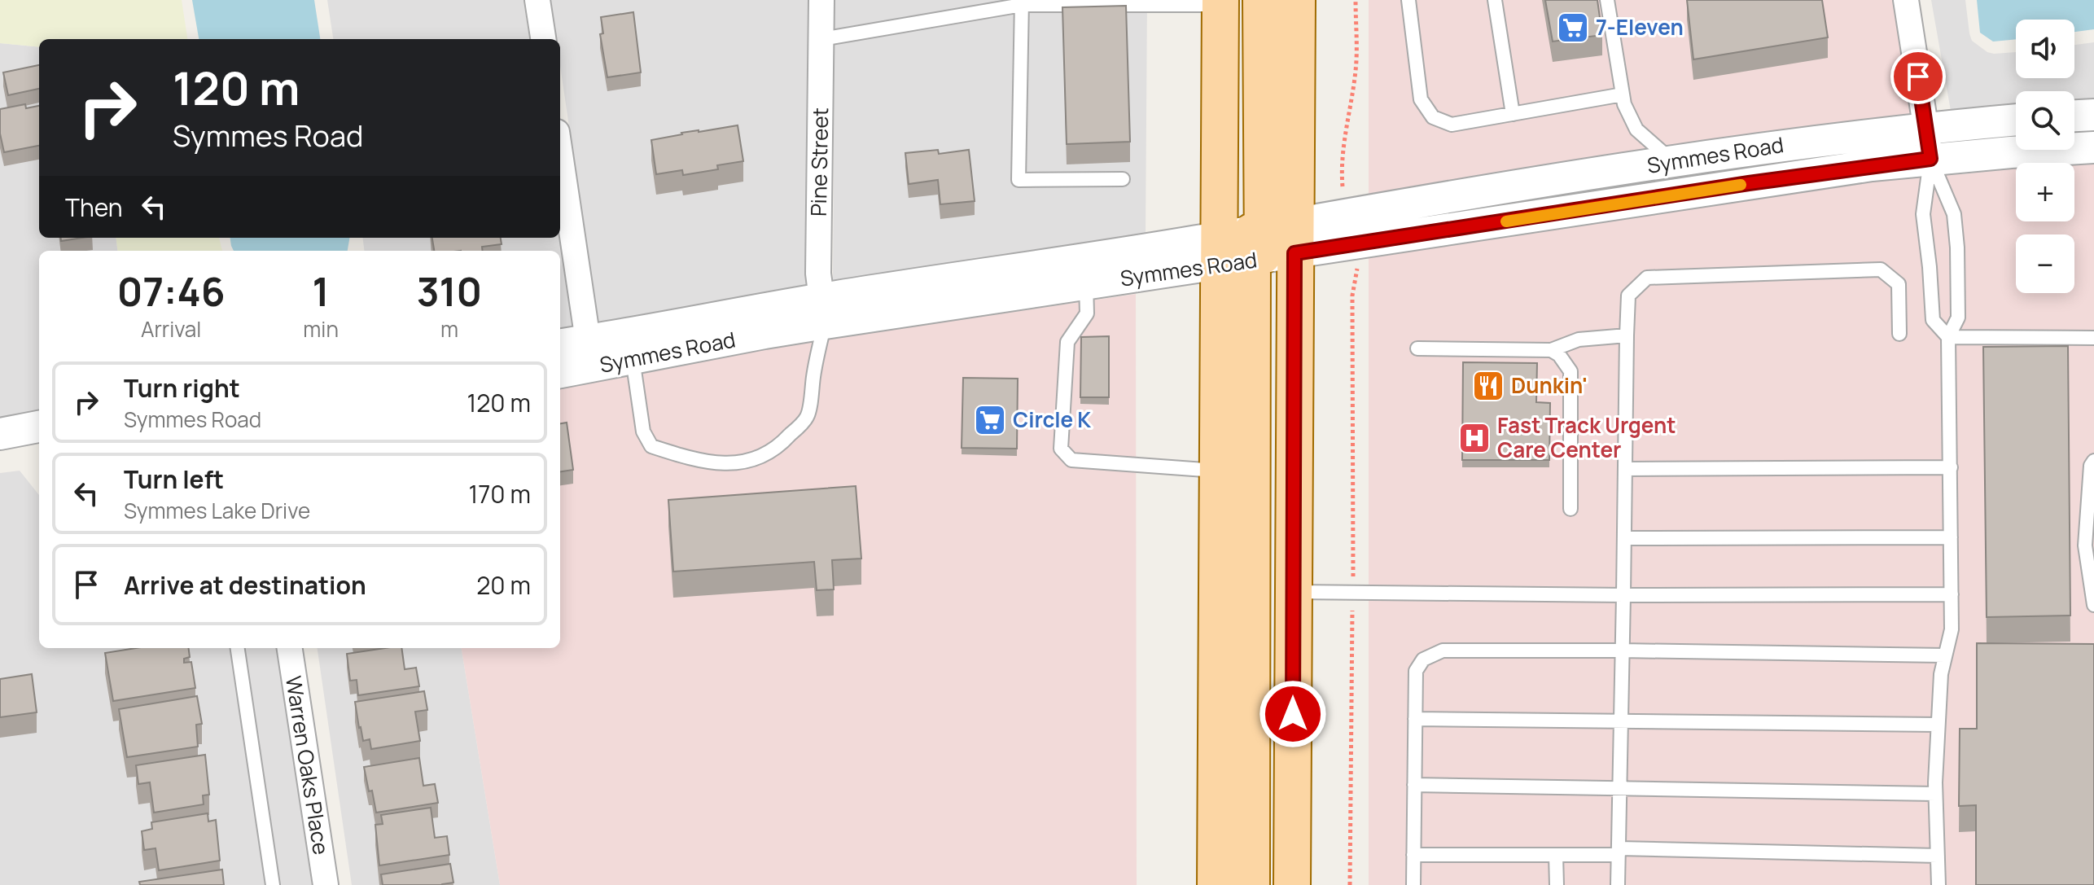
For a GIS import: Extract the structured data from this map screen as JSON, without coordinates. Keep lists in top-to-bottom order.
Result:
{
  "streets": {
    "street": ["Symmes Road", "Pine Street", "Warren Oaks Place"]
  },
  "crossings": [
    ["Symmes Road", "Pine Street"]
  ],
  "places": {
    "supermarket": ["7-Eleven", "Circle K"],
    "restaurant": ["Dunkin'"],
    "hospital": ["Fast Track Urgent Care Center"]
  },
  "page": {
    "map_buttons": ["+", "−"],
    "turn": ["120 m", "Symmes Road"],
    "then": "Then",
    "eta": [
      "07:46",
      "Arrival",
      "1",
      "min",
      "310",
      "m"
    ],
    "list": [
      {
        "name": "Turn right",
        "note": "Symmes Road",
        "value": "120 m"
      },
      {
        "name": "Turn left",
        "note": "Symmes Lake Drive",
        "value": "170 m"
      },
      {
        "name": "Arrive at destination",
        "value": "20 m"
      }
    ]
  }
}
